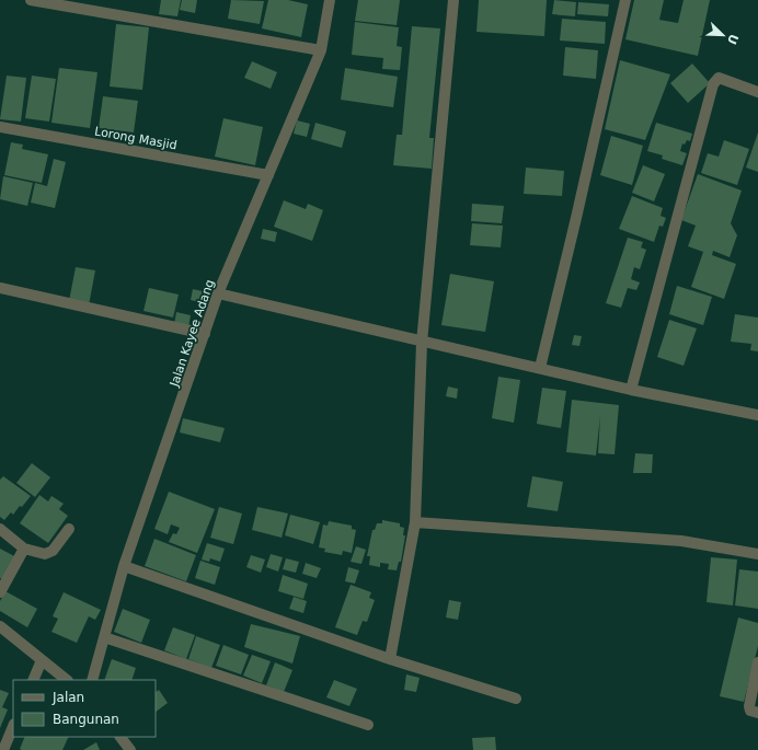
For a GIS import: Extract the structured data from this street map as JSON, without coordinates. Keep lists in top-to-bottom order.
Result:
{
  "streets": {
    "street": ["Lorong Masjid", "Jalan Kayee Adang"]
  },
  "crossings": [
    ["Lorong Masjid", "Jalan Kayee Adang"]
  ],
  "legend": ["Jalan", "Bangunan"],
  "north": "bottom right"
}
